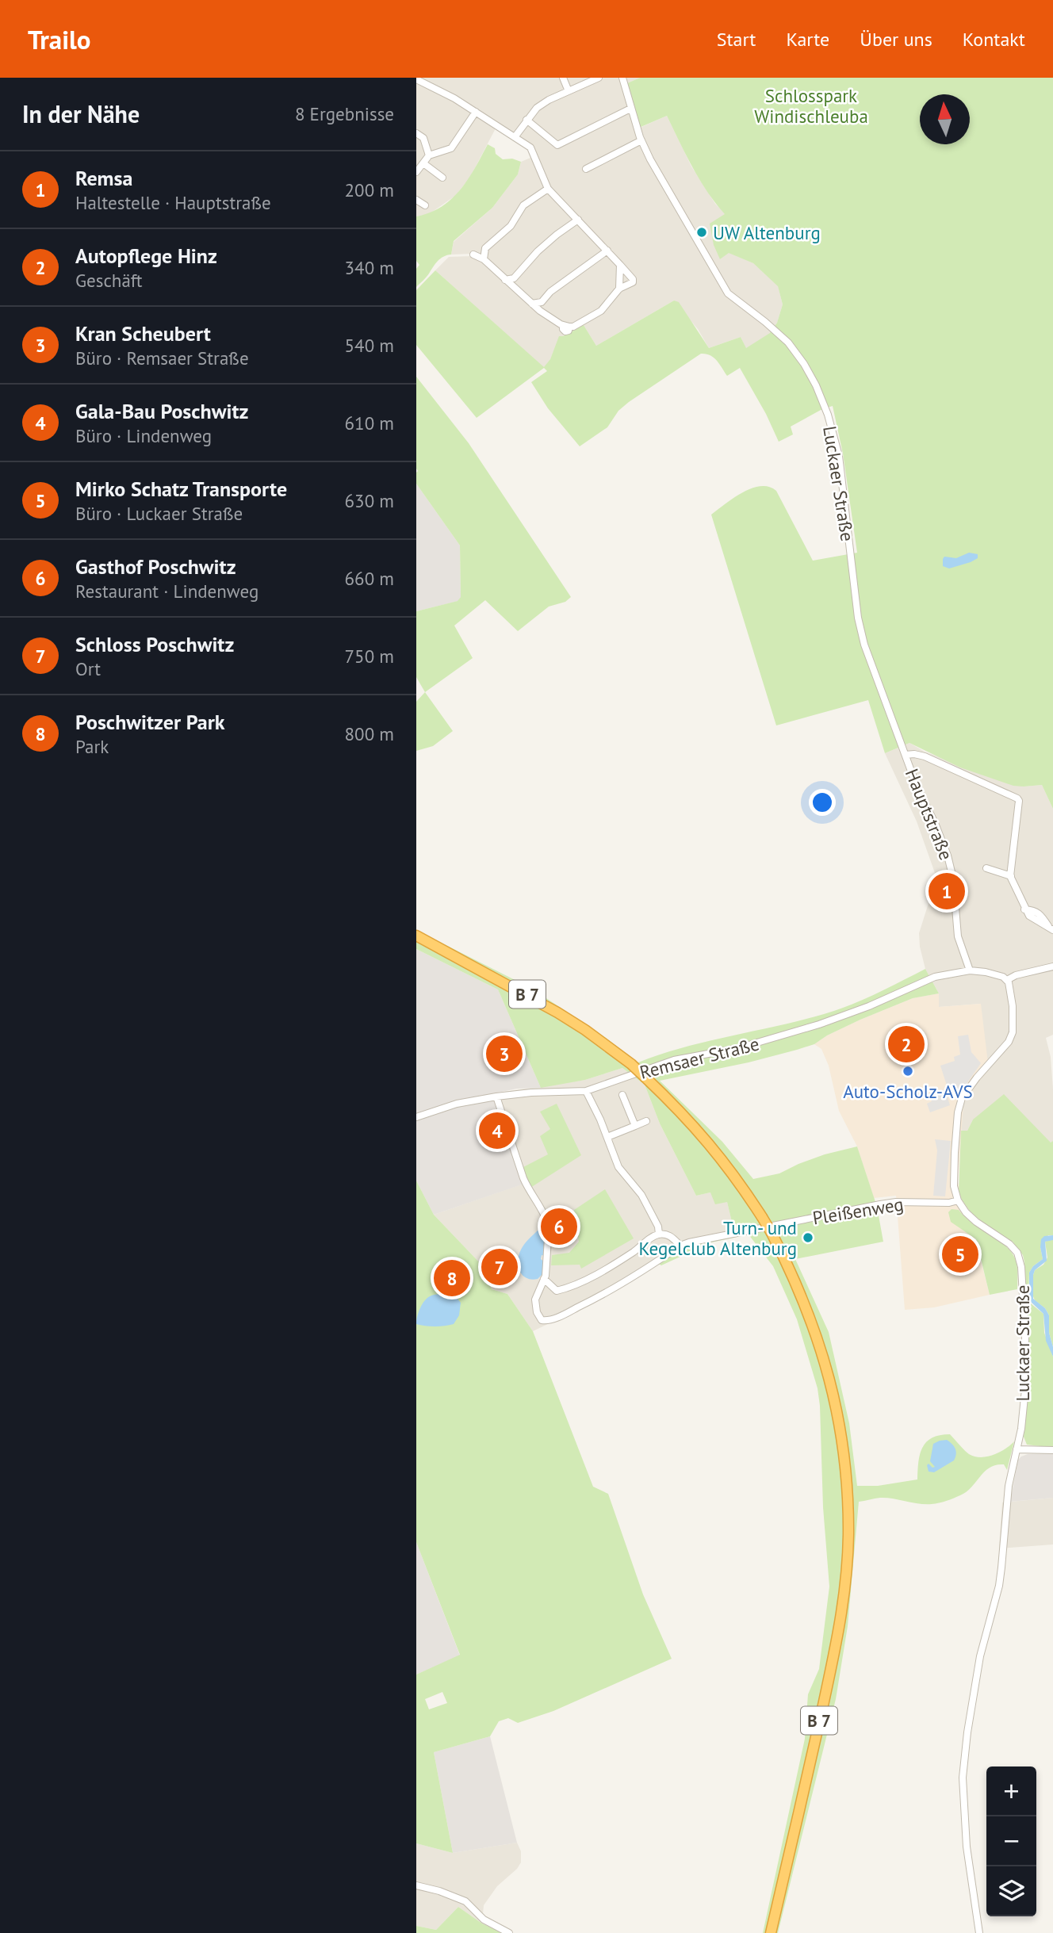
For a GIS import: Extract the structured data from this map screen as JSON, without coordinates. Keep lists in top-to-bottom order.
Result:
{
  "streets": {
    "highway": ["B 7"],
    "street": [
      "Luckaer Straße",
      "Hauptstraße",
      "Remsaer Straße",
      "Pleißenweg"
    ]
  },
  "crossings": [
    ["Luckaer Straße", "Hauptstraße"],
    ["Luckaer Straße", "Pleißenweg"],
    ["Hauptstraße", "Remsaer Straße"]
  ],
  "parks": ["Schlosspark Windischleuba"],
  "places": ["UW Altenburg", "Auto-Scholz-AVS", "Turn- und Kegelclub Altenburg"],
  "north": "top",
  "page": {
    "header": "Trailo",
    "nav": [
      "Start",
      "Karte",
      "Über uns",
      "Kontakt"
    ],
    "heading": ["In der Nähe", "8 Ergebnisse"],
    "list": [
      {
        "mark": "1",
        "name": "Remsa",
        "note": "Haltestelle · Hauptstraße",
        "value": "200 m"
      },
      {
        "mark": "2",
        "name": "Autopflege Hinz",
        "note": "Geschäft",
        "value": "340 m"
      },
      {
        "mark": "3",
        "name": "Kran Scheubert",
        "note": "Büro · Remsaer Straße",
        "value": "540 m"
      },
      {
        "mark": "4",
        "name": "Gala-Bau Poschwitz",
        "note": "Büro · Lindenweg",
        "value": "610 m"
      },
      {
        "mark": "5",
        "name": "Mirko Schatz Transporte",
        "note": "Büro · Luckaer Straße",
        "value": "630 m"
      },
      {
        "mark": "6",
        "name": "Gasthof Poschwitz",
        "note": "Restaurant · Lindenweg",
        "value": "660 m"
      },
      {
        "mark": "7",
        "name": "Schloss Poschwitz",
        "note": "Ort",
        "value": "750 m"
      },
      {
        "mark": "8",
        "name": "Poschwitzer Park",
        "note": "Park",
        "value": "800 m"
      }
    ],
    "pins": [
      "1",
      "2",
      "3",
      "4",
      "6",
      "5",
      "7",
      "8"
    ],
    "map_buttons": ["+", "−"]
  }
}
